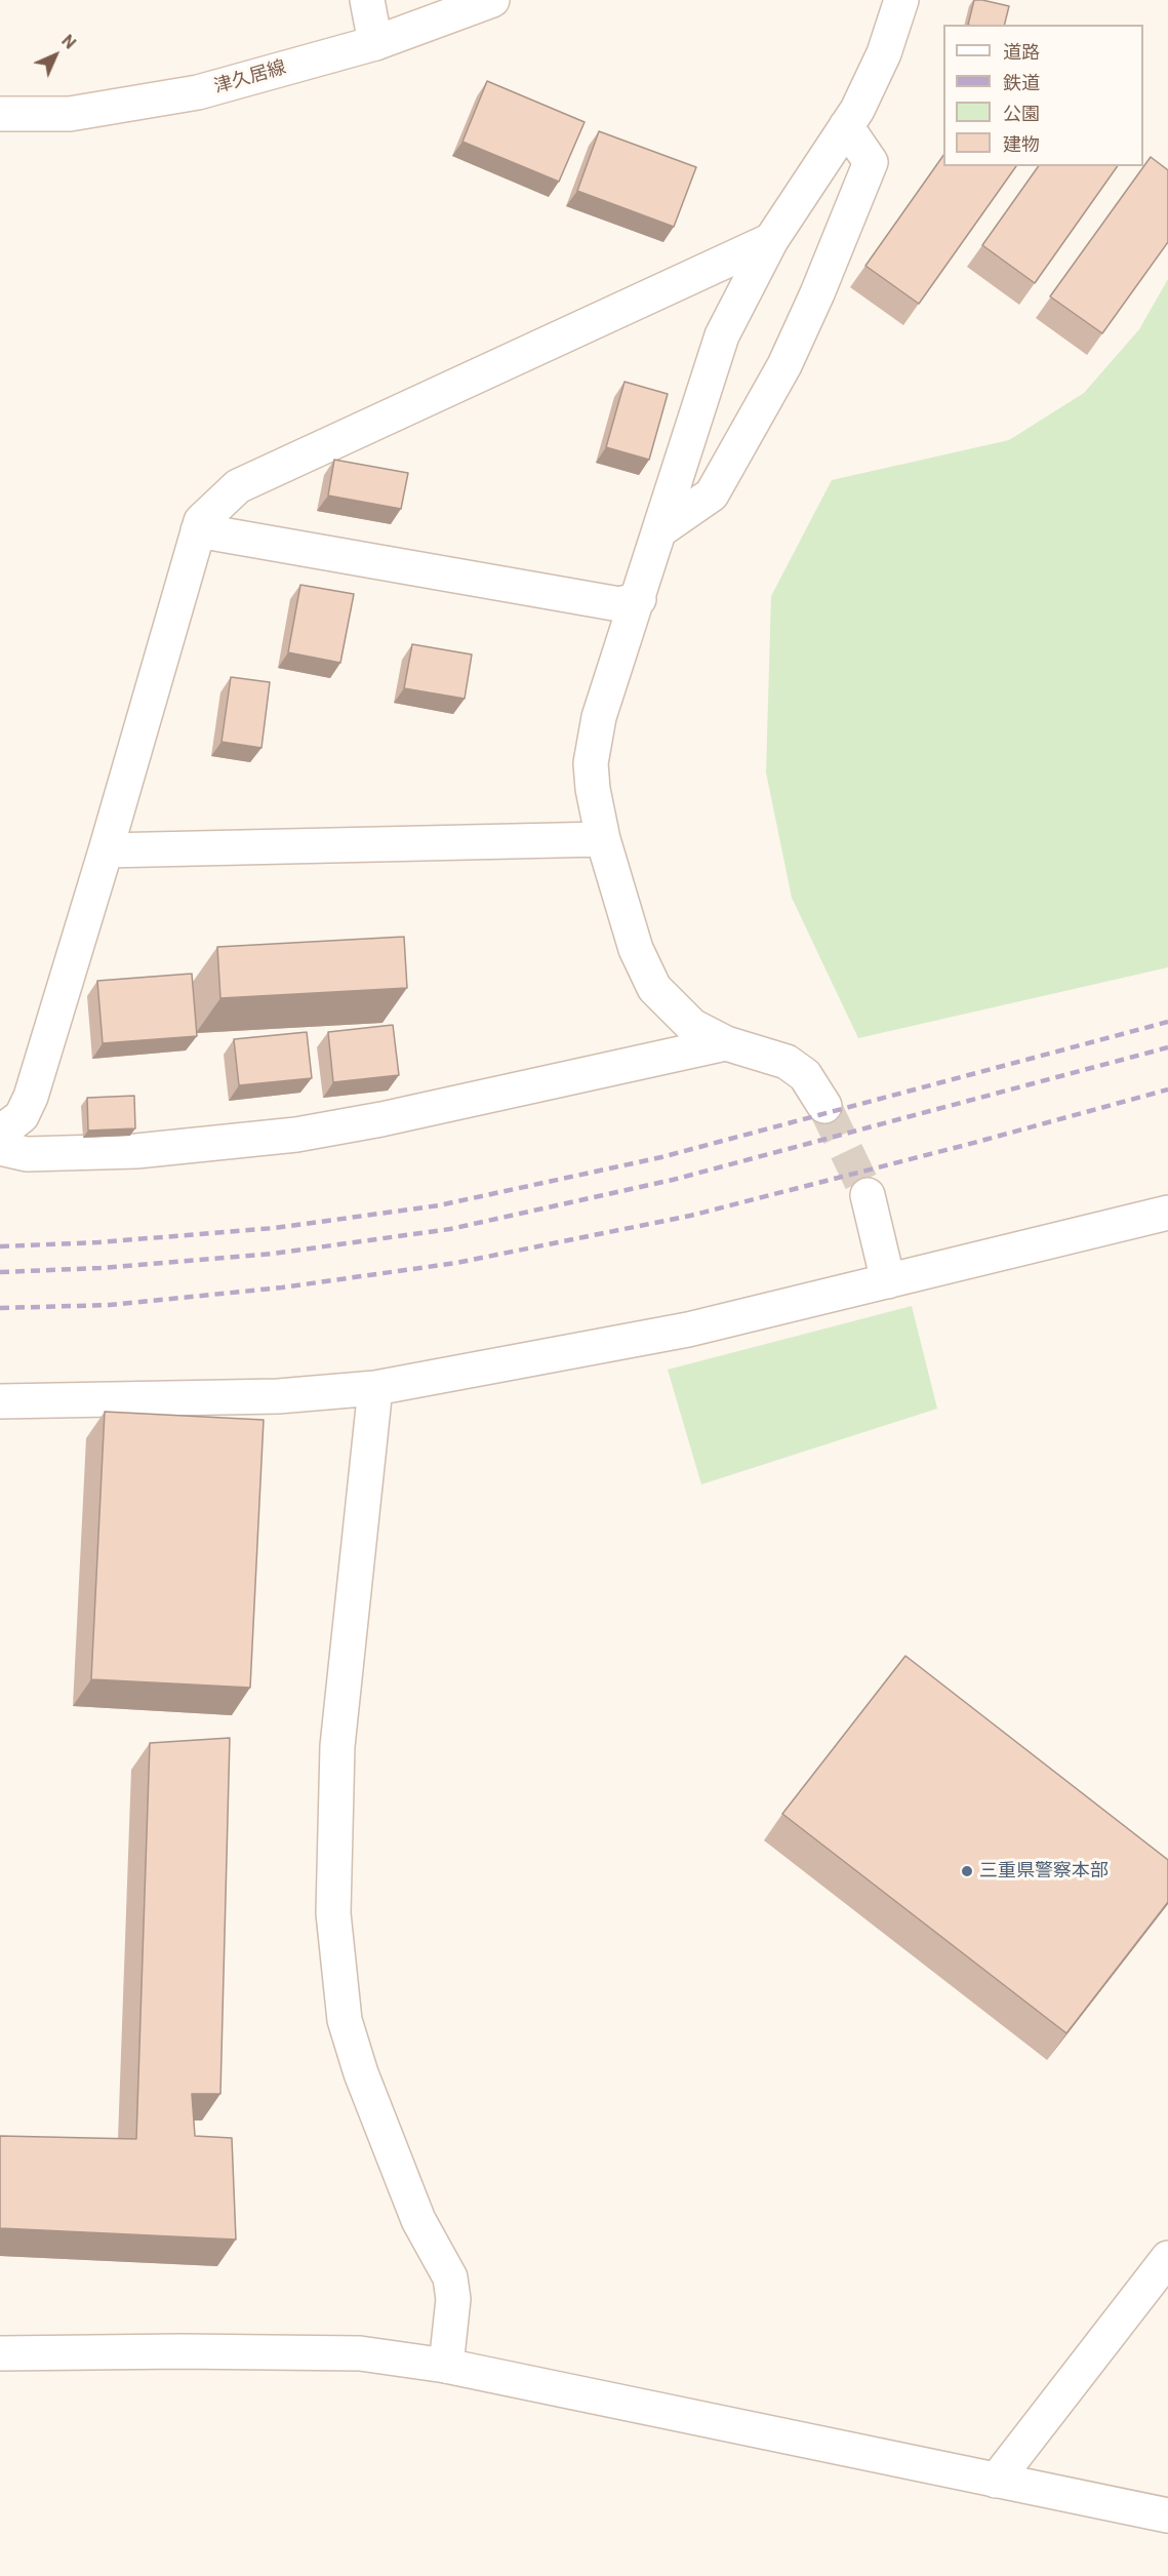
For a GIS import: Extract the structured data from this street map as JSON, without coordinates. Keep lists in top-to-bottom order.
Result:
{
  "streets": {
    "street": ["津久居線"]
  },
  "places": ["三重県警察本部"],
  "legend": [
    "道路",
    "鉄道",
    "公園",
    "建物"
  ],
  "north": "top right"
}
